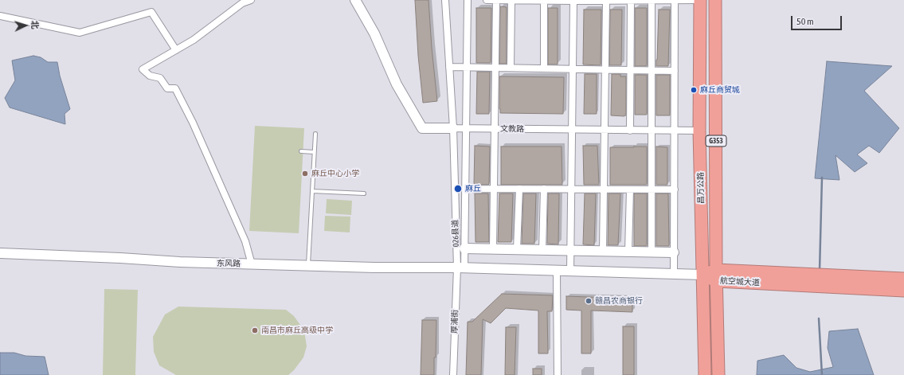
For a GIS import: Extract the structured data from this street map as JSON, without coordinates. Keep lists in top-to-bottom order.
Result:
{
  "streets": {
    "highway": ["G353", "昌万公路", "航空城大道"],
    "main road": ["东风路"],
    "street": ["文教路", "026县道", "厚浦街"]
  },
  "crossings": [
    ["文教路", "昌万公路"],
    ["文教路", "026县道"],
    ["昌万公路", "航空城大道"],
    ["026县道", "东风路"],
    ["026县道", "厚浦街"],
    ["东风路", "厚浦街"]
  ],
  "places": [
    "麻丘商贸城",
    "麻丘中心小学",
    "麻丘",
    "赣昌农商银行",
    "南昌市麻丘高级中学"
  ],
  "scale_bar": "50 m",
  "north": "right"
}
